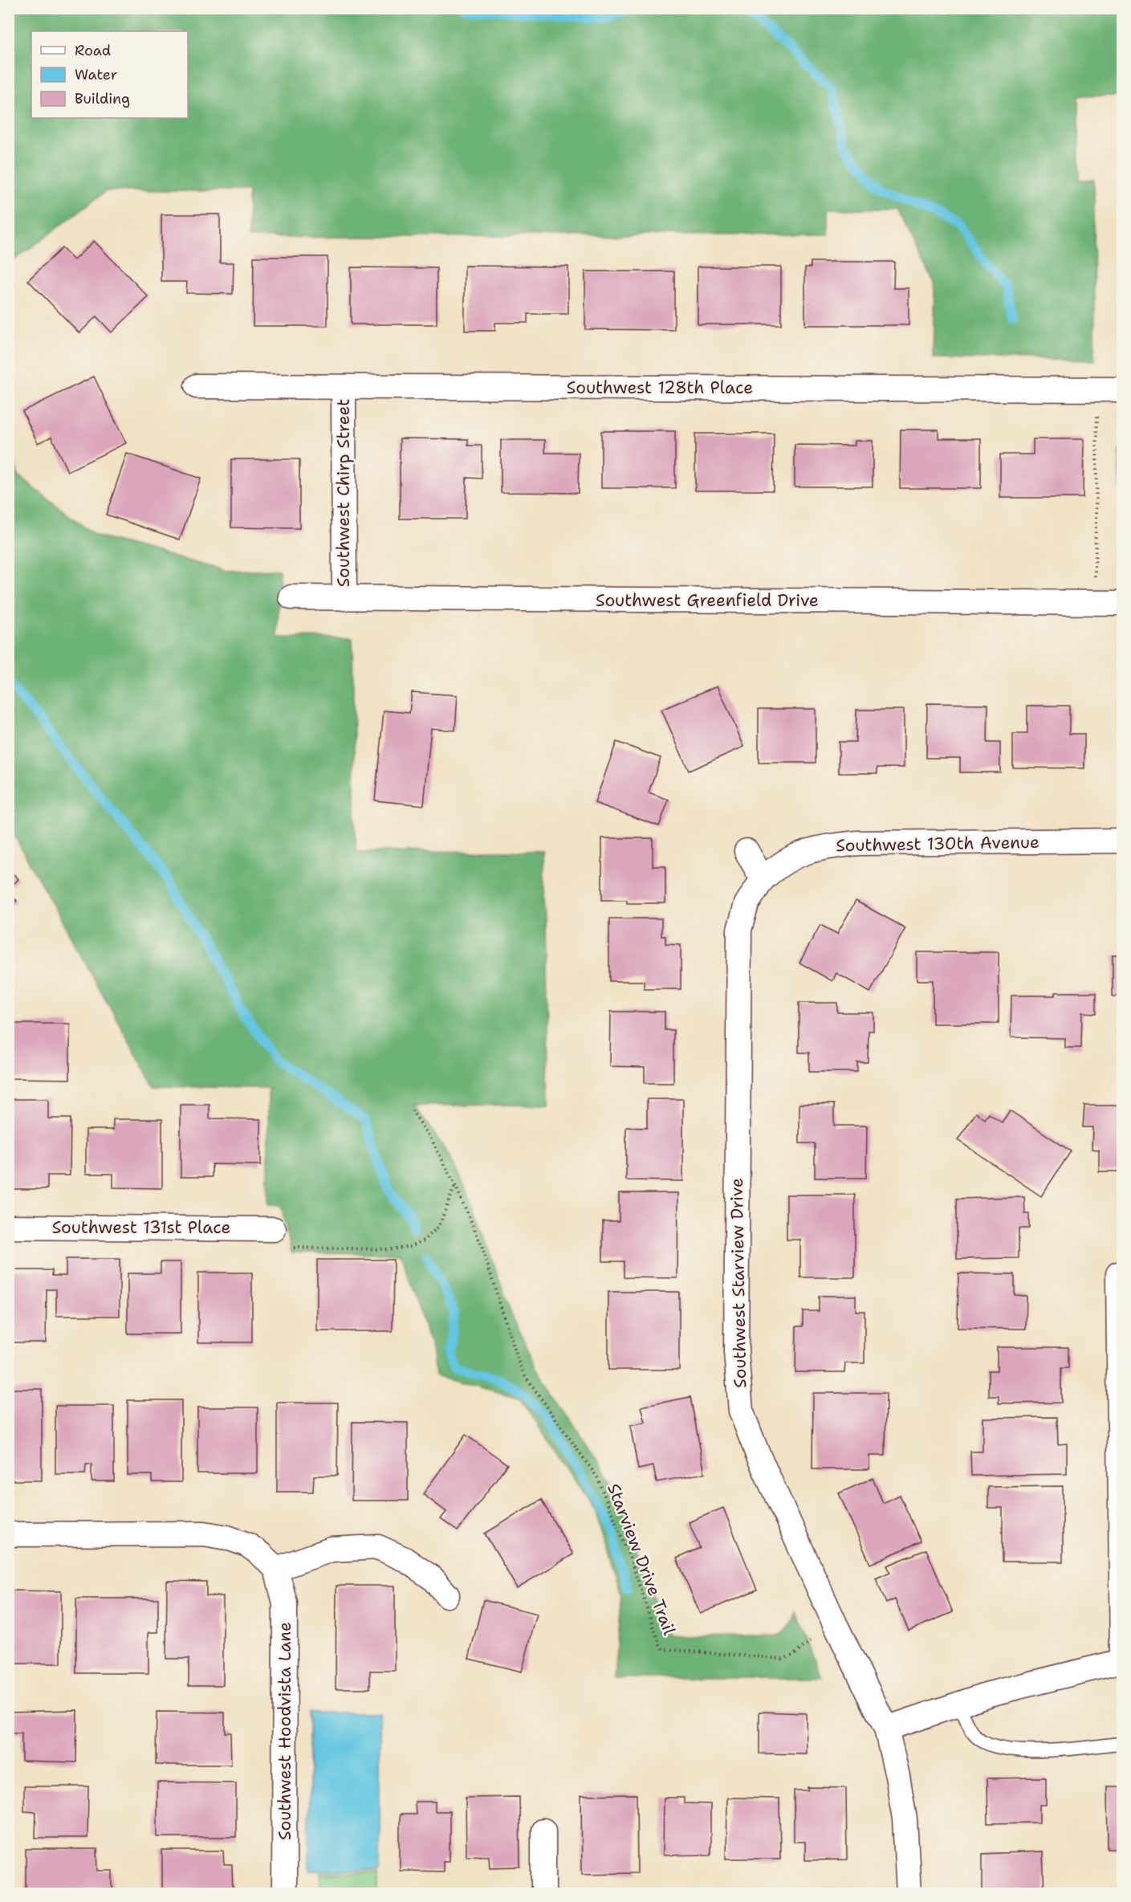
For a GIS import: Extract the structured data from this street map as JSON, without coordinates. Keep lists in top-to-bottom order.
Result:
{
  "streets": {
    "street": [
      "Southwest 128th Place",
      "Southwest Chirp Street",
      "Southwest Greenfield Drive",
      "Southwest 130th Avenue",
      "Southwest 131st Place",
      "Southwest Starview Drive",
      "Southwest Hoodvista Lane"
    ],
    "path": ["Starview Drive Trail"]
  },
  "crossings": [
    ["Southwest 128th Place", "Southwest Chirp Street"],
    ["Southwest Chirp Street", "Southwest Greenfield Drive"],
    ["Southwest 130th Avenue", "Southwest Starview Drive"],
    ["Southwest Starview Drive", "Starview Drive Trail"]
  ],
  "legend": ["Road", "Water", "Building"]
}
